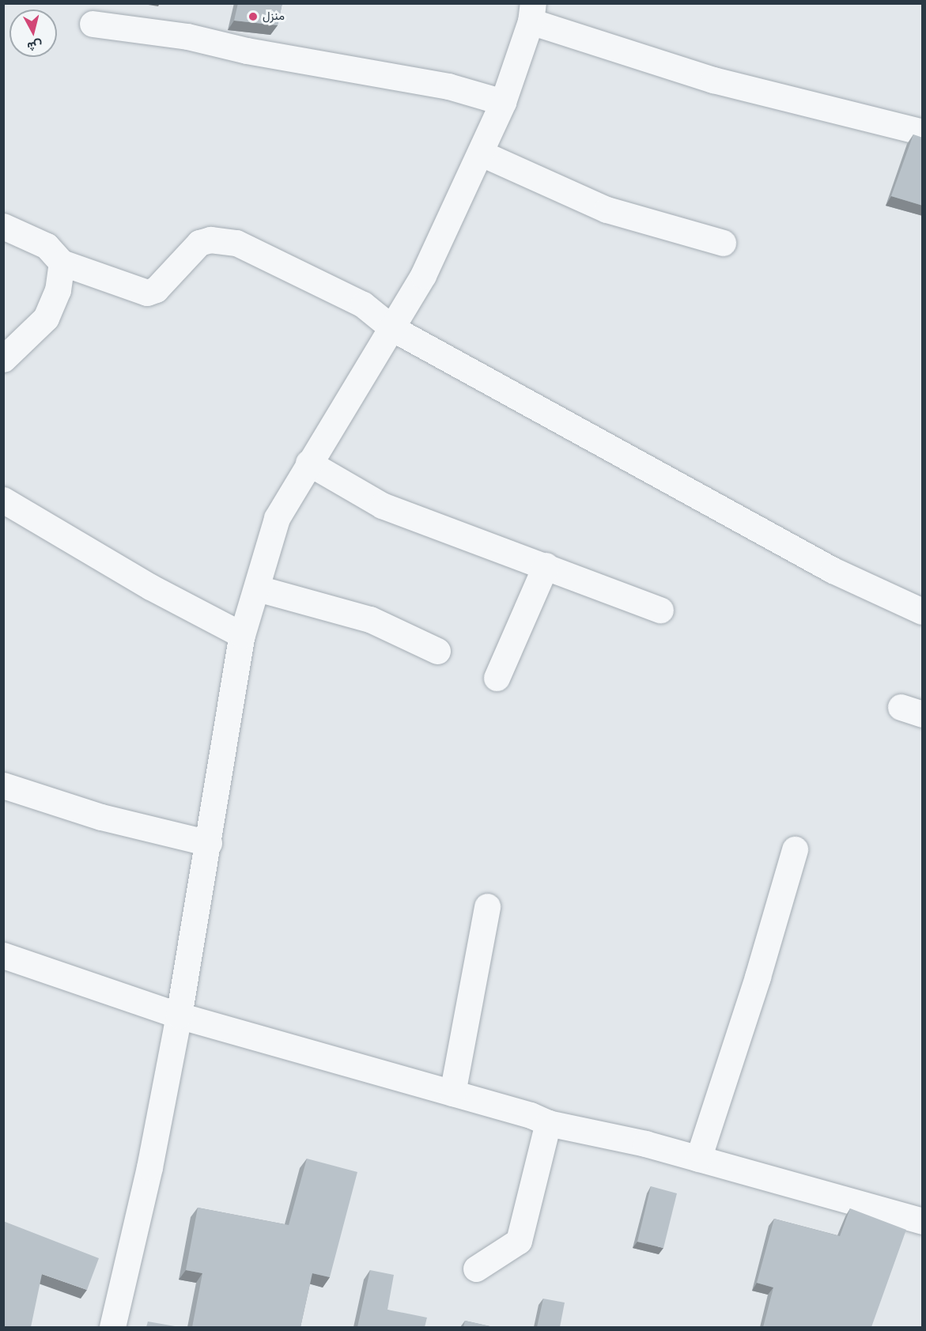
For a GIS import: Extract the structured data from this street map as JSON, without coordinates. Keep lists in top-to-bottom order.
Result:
{
  "places": ["منزل"],
  "north": "bottom"
}
